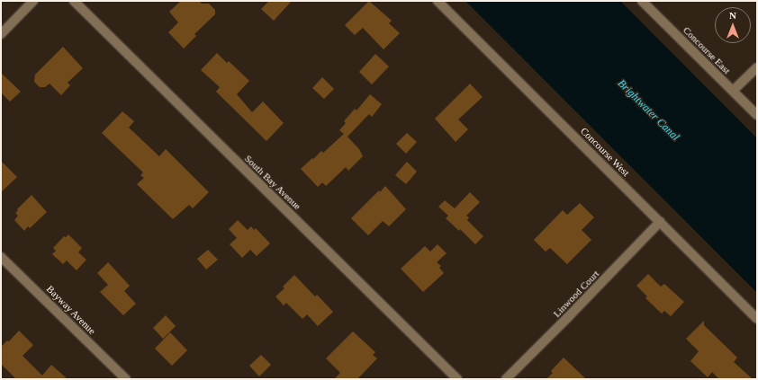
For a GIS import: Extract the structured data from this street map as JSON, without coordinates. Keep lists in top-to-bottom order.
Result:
{
  "streets": {
    "street": [
      "Concourse East",
      "Concourse West",
      "South Bay Avenue",
      "Linwood Court",
      "Bayway Avenue"
    ]
  },
  "crossings": [
    ["Concourse West", "Linwood Court"]
  ],
  "water": ["Brightwater Canal"],
  "north": "top"
}
